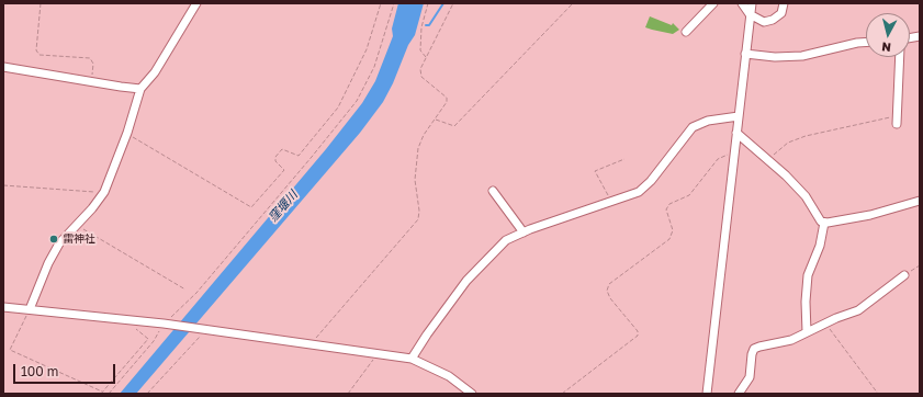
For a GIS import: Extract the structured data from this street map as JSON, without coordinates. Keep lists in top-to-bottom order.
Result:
{
  "water": ["窪堰川"],
  "places": ["雷神社"],
  "scale_bar": "100 m",
  "north": "bottom"
}
